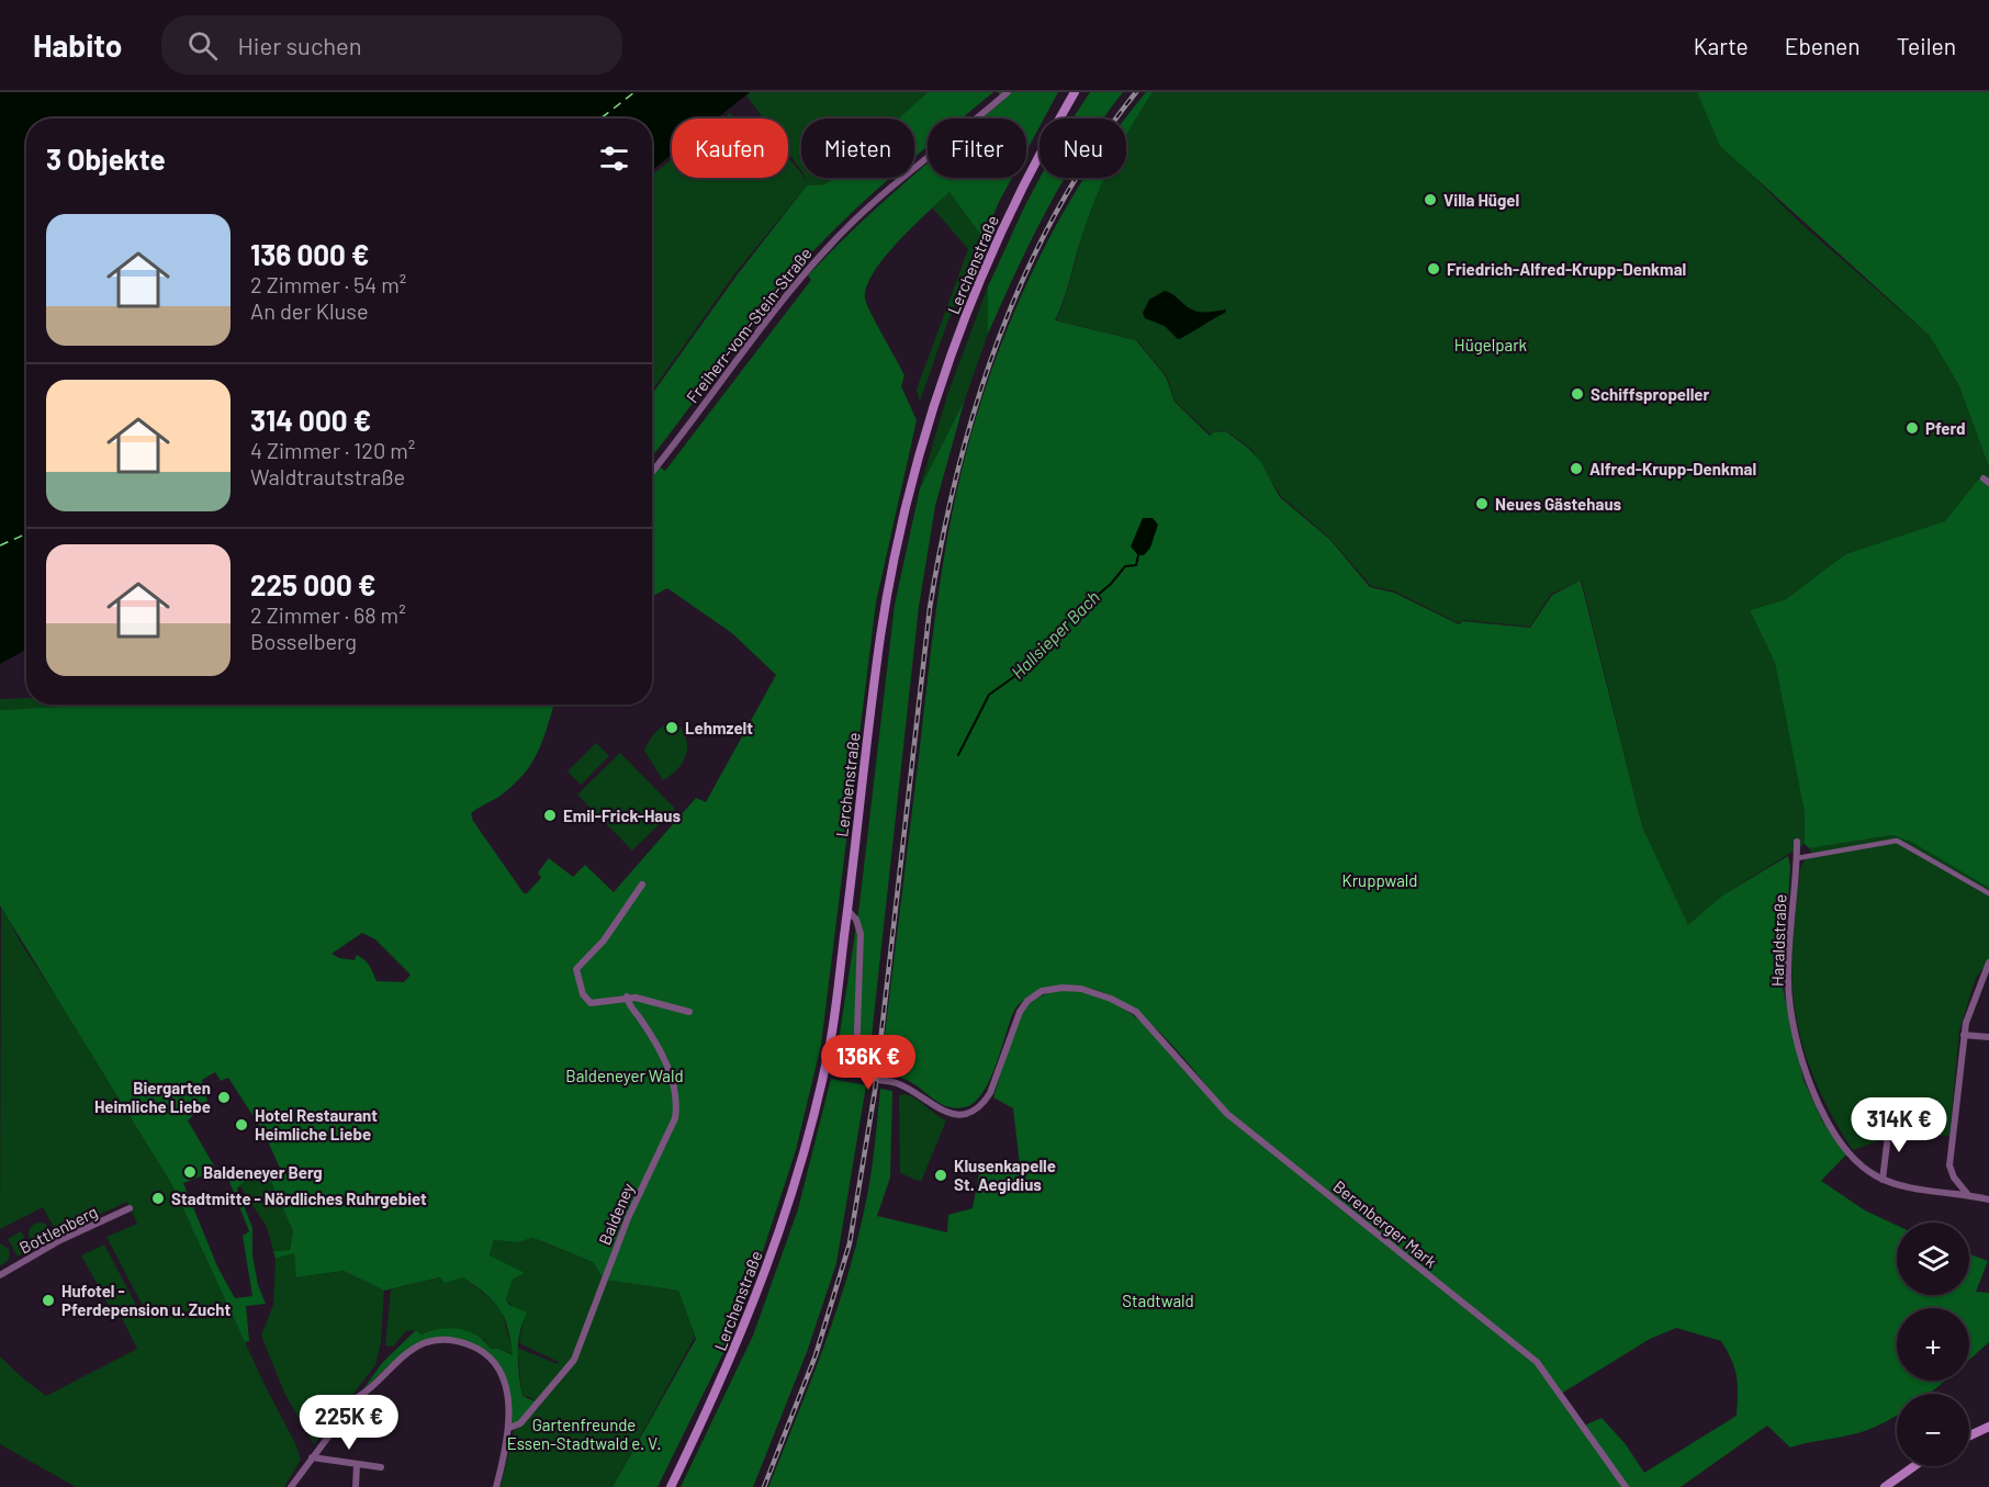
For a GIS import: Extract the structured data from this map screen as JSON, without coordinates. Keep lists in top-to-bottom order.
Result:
{
  "streets": {
    "main road": ["Lerchenstraße"],
    "street": [
      "Freiherr-vom-Stein-Straße",
      "Haraldstraße",
      "Baldeney",
      "Berenberger Mark",
      "Bottlenberg"
    ]
  },
  "crossings": [
    ["Lerchenstraße", "Berenberger Mark"]
  ],
  "water": ["Hallsieper Bach"],
  "parks": [
    "Hügelpark",
    "Kruppwald",
    "Baldeneyer Wald",
    "Stadtwald",
    "Gartenfreunde Essen-Stadtwald e. V."
  ],
  "places": [
    "Villa Hügel",
    "Friedrich-Alfred-Krupp-Denkmal",
    "Schiffspropeller",
    "Pferd",
    "Alfred-Krupp-Denkmal",
    "Neues Gästehaus",
    "Lehmzelt",
    "Emil-Frick-Haus",
    "Biergarten Heimliche Liebe",
    "Hotel Restaurant Heimliche Liebe",
    "Baldeneyer Berg",
    "Klusenkapelle St. Aegidius",
    "Stadtmitte - Nördliches Ruhrgebiet",
    "Hufotel - Pferdepension u. Zucht"
  ],
  "page": {
    "header": "Habito",
    "search": "Hier suchen",
    "nav": ["Karte", "Ebenen", "Teilen"],
    "chip": [
      "Kaufen",
      "Mieten",
      "Filter",
      "Neu"
    ],
    "heading": "3 Objekte",
    "list": [
      {
        "name": "136 000 €",
        "note": "2 Zimmer · 54 m² · An der Kluse"
      },
      {
        "name": "314 000 €",
        "note": "4 Zimmer · 120 m² · Waldtrautstraße"
      },
      {
        "name": "225 000 €",
        "note": "2 Zimmer · 68 m² · Bosselberg"
      }
    ],
    "price": ["136K €", "314K €", "225K €"],
    "map_buttons": ["+", "−"]
  }
}
